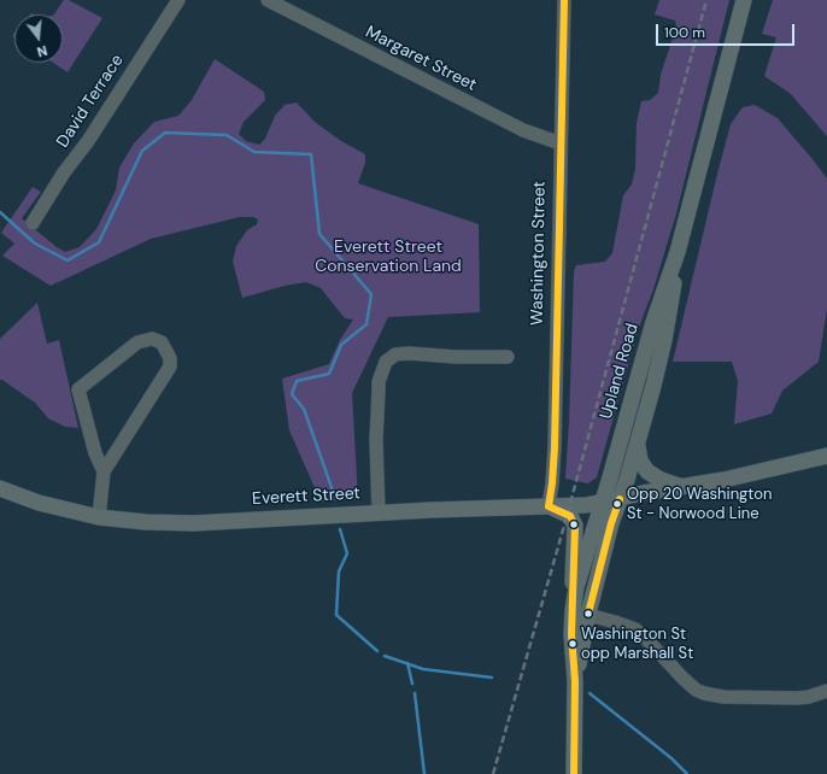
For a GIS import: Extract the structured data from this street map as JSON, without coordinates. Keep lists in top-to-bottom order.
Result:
{
  "streets": {
    "main road": ["Upland Road", "Everett Street"],
    "street": ["Margaret Street", "David Terrace", "Washington Street"]
  },
  "crossings": [
    ["Margaret Street", "Washington Street"],
    ["Washington Street", "Everett Street"],
    ["Upland Road", "Everett Street"]
  ],
  "parks": ["Everett Street Conservation Land"],
  "places": ["Opp 20 Washington St - Norwood Line", "Washington St opp Marshall St"],
  "scale_bar": "100 m",
  "north": "bottom"
}
